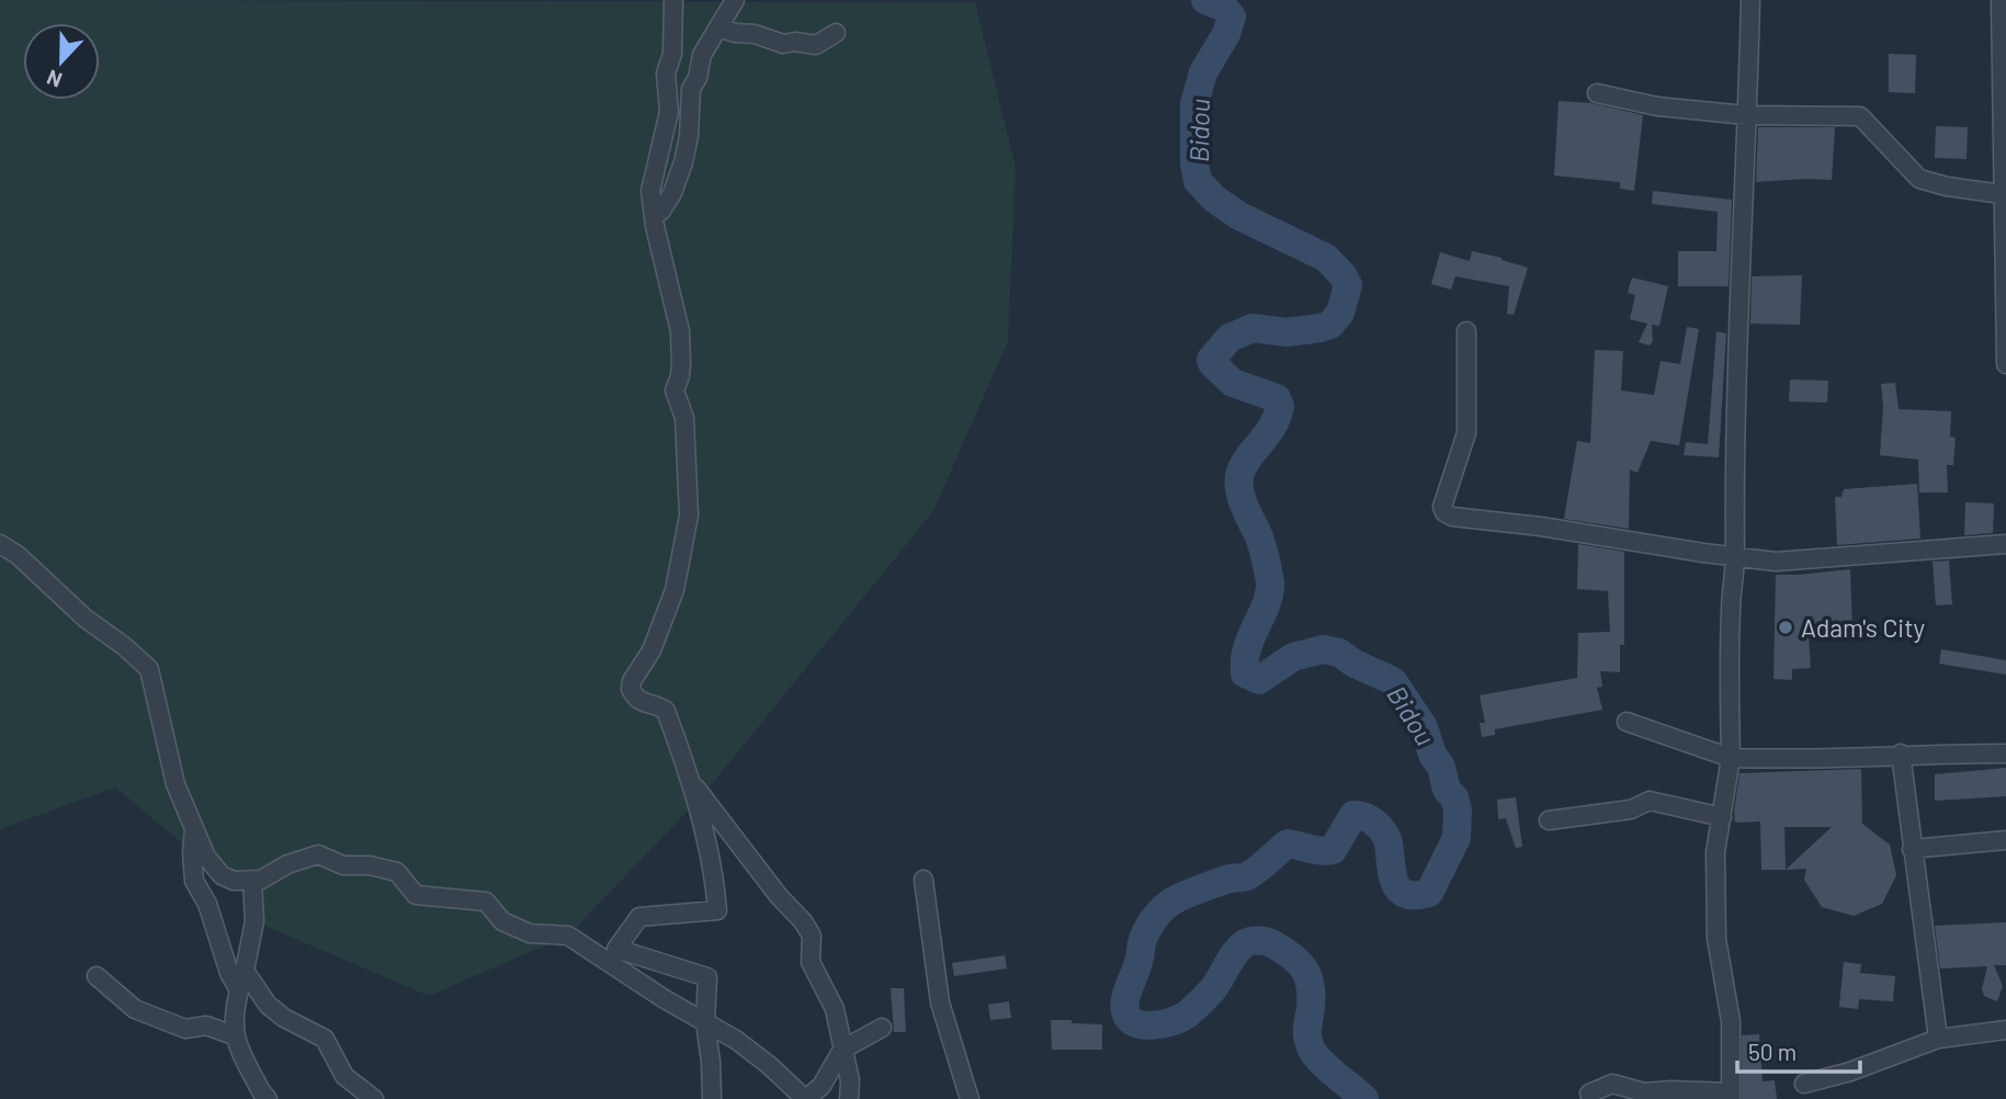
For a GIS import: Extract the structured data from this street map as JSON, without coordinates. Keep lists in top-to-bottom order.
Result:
{
  "water": ["Bidou"],
  "places": ["Adam's City"],
  "scale_bar": "50 m",
  "north": "bottom"
}
